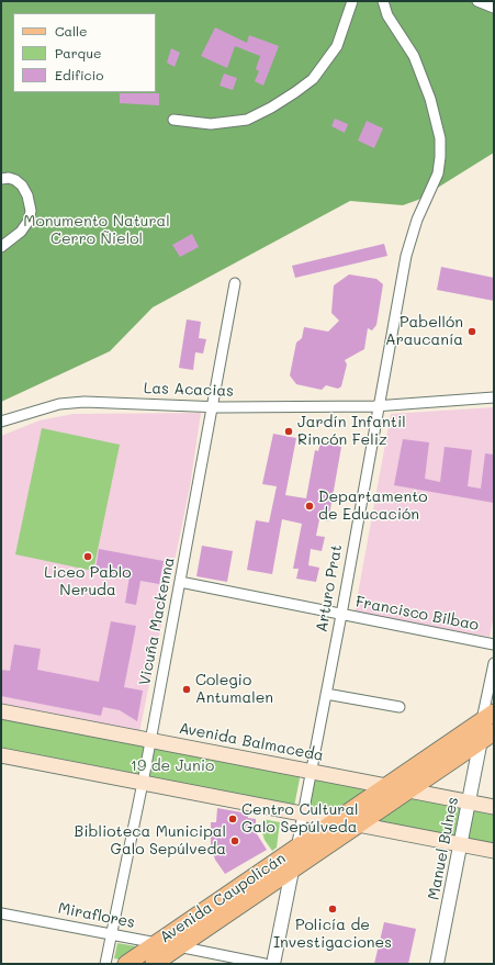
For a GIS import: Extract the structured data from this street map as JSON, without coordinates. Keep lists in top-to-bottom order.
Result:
{
  "streets": {
    "main road": ["Avenida Balmaceda", "Avenida Caupolicán"],
    "street": [
      "Las Acacias",
      "Arturo Prat",
      "Francisco Bilbao",
      "Vicuña Mackenna",
      "Manuel Bulnes",
      "Miraflores"
    ]
  },
  "crossings": [
    ["Las Acacias", "Arturo Prat"],
    ["Las Acacias", "Vicuña Mackenna"],
    ["Arturo Prat", "Francisco Bilbao"],
    ["Arturo Prat", "Avenida Balmaceda"],
    ["Arturo Prat", "Avenida Caupolicán"],
    ["Francisco Bilbao", "Vicuña Mackenna"],
    ["Vicuña Mackenna", "Avenida Balmaceda"],
    ["Vicuña Mackenna", "Miraflores"],
    ["Avenida Balmaceda", "Manuel Bulnes"],
    ["Avenida Balmaceda", "Avenida Caupolicán"],
    ["Manuel Bulnes", "Avenida Caupolicán"],
    ["Avenida Caupolicán", "Miraflores"]
  ],
  "parks": ["Monumento Natural Cerro Ñielol", "19 de Junio"],
  "places": [
    "Pabellón Araucanía",
    "Jardín Infantil Rincón Feliz",
    "Departamento de Educación",
    "Liceo Pablo Neruda",
    "Colegio Antumalen",
    "Centro Cultural Galo Sepúlveda",
    "Biblioteca Municipal Galo Sepúlveda",
    "Policía de Investigaciones"
  ],
  "legend": ["Calle", "Parque", "Edificio"]
}
